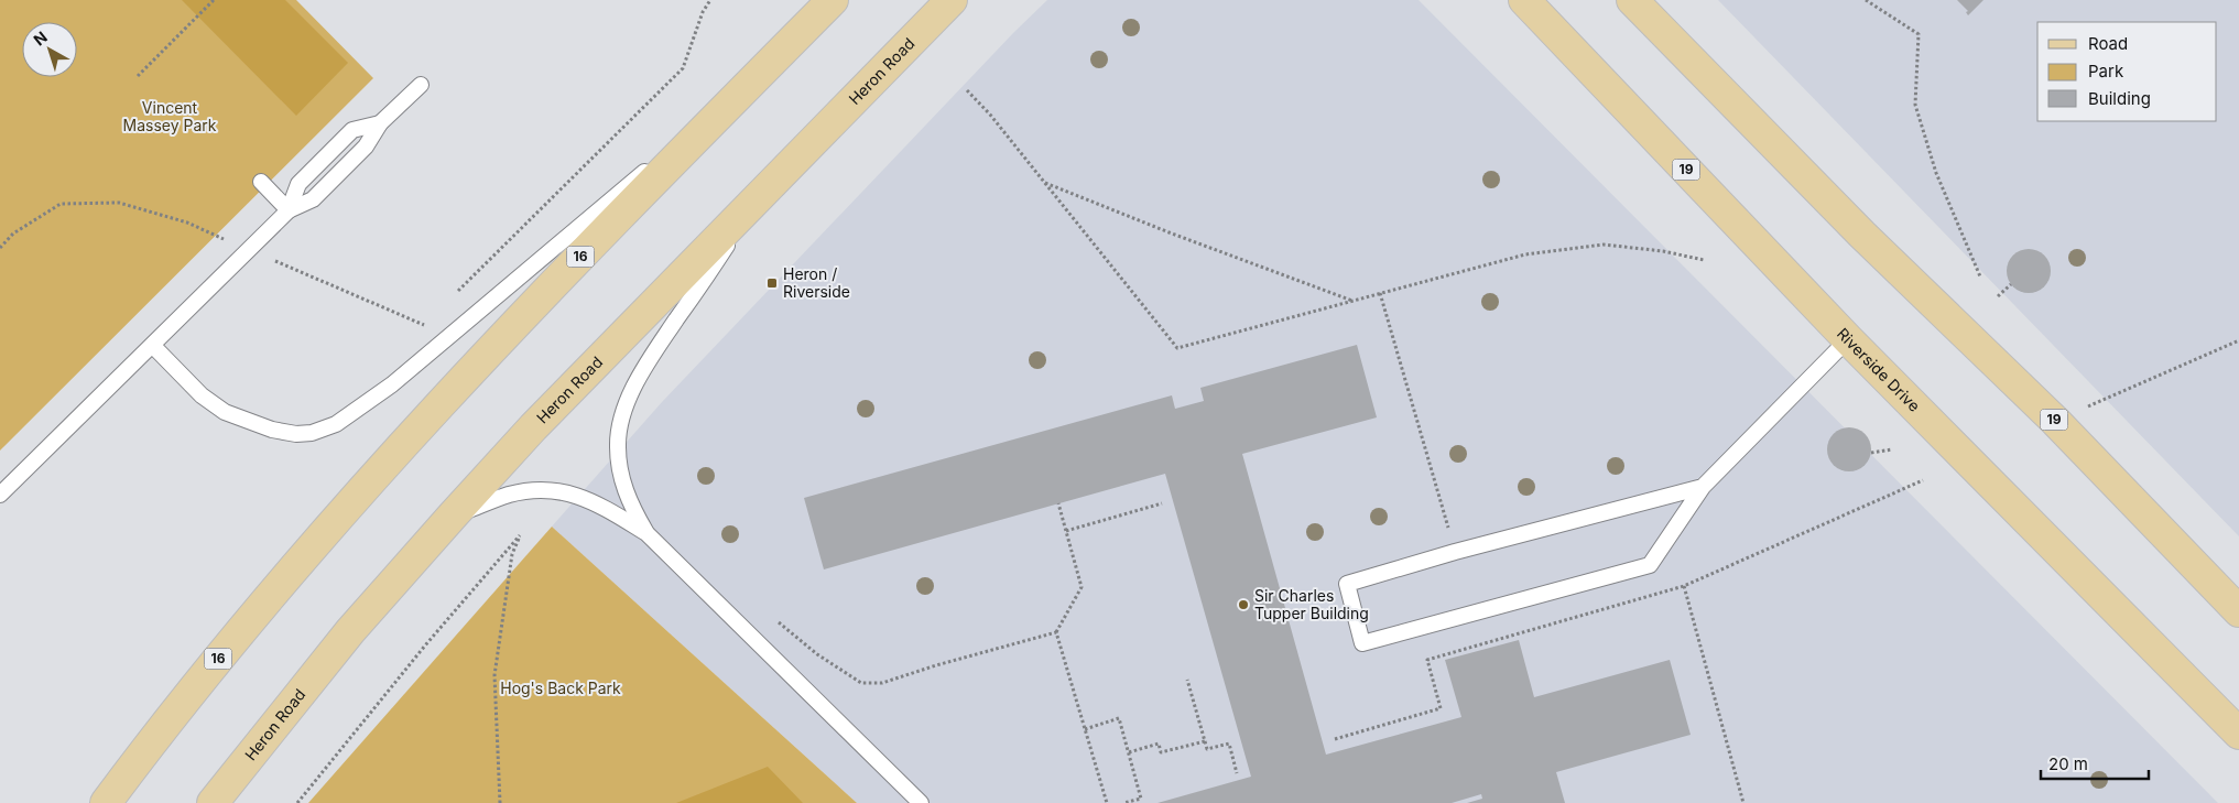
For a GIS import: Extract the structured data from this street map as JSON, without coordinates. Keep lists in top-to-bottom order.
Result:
{
  "streets": {
    "main road": [
      "Heron Road",
      "19",
      "16",
      "Riverside Drive"
    ]
  },
  "parks": ["Vincent Massey Park", "Hog's Back Park"],
  "places": {
    "transit": ["Heron / Riverside"],
    "other": ["Sir Charles Tupper Building"]
  },
  "legend": ["Road", "Park", "Building"],
  "scale_bar": "20 m",
  "north": "top left"
}
